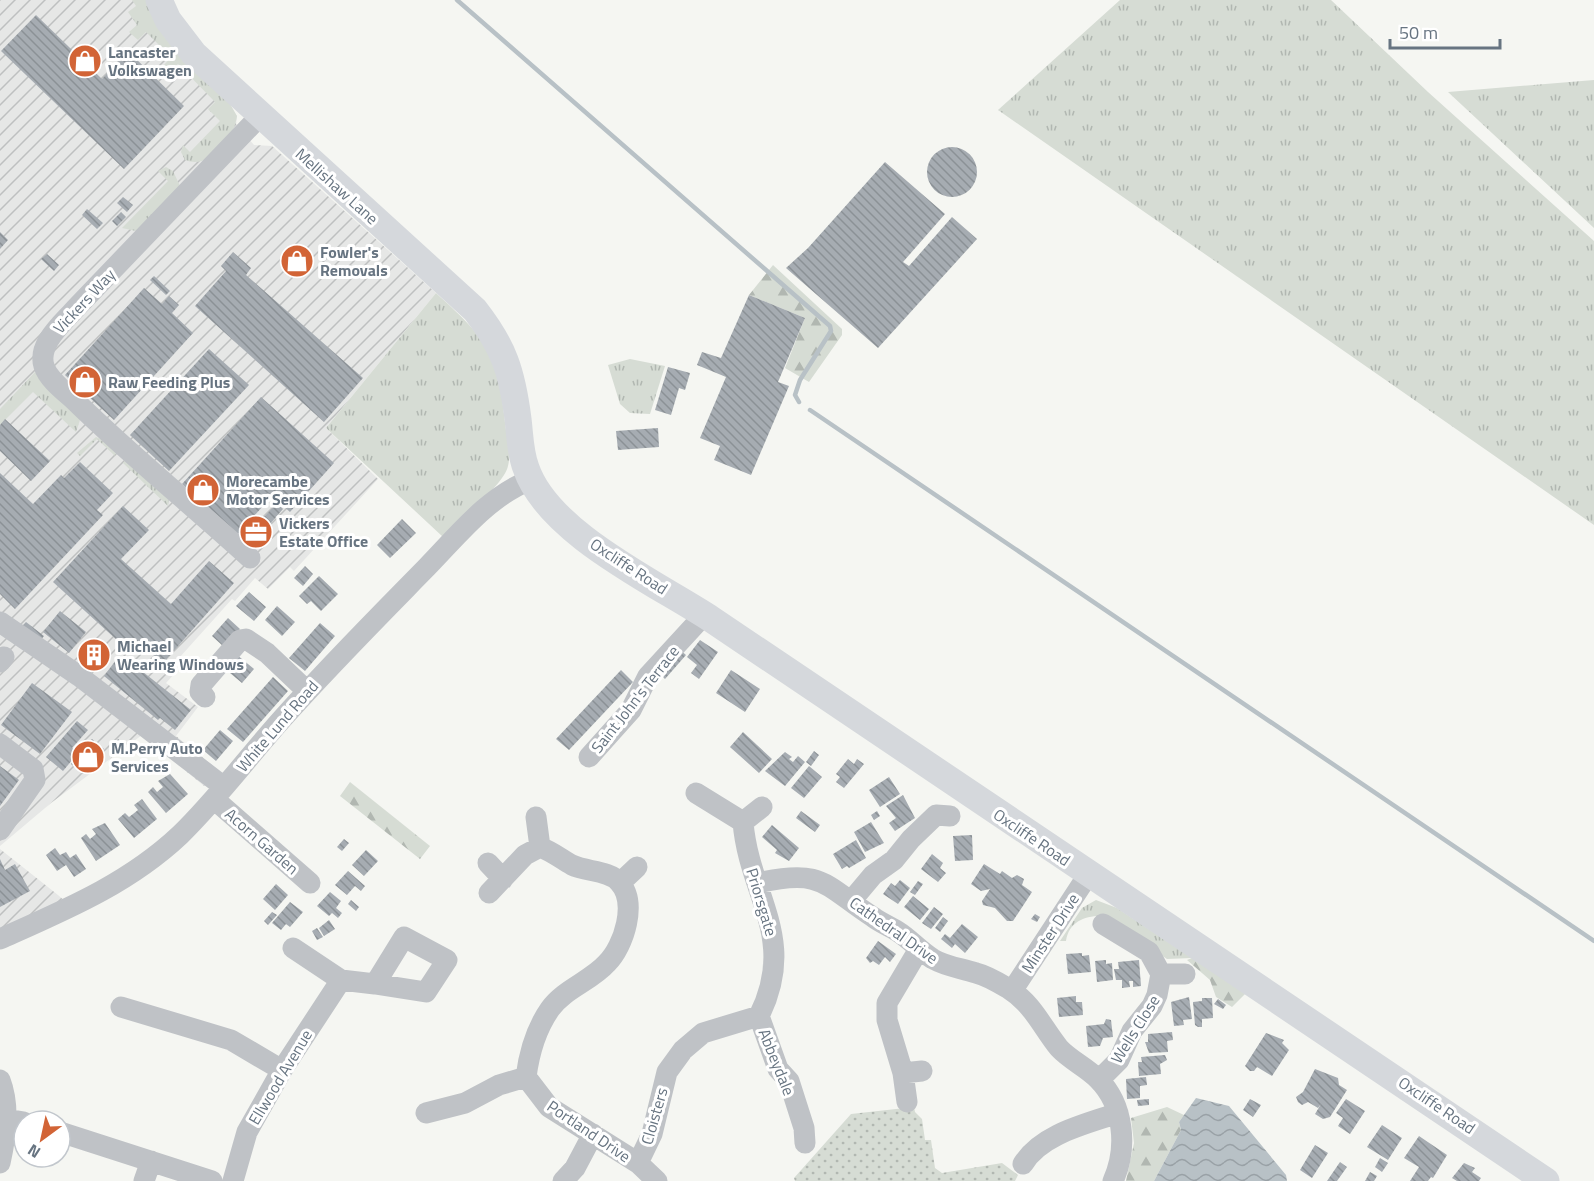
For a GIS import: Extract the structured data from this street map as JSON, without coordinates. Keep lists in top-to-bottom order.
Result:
{
  "streets": {
    "main road": ["Mellishaw Lane", "Oxcliffe Road"],
    "street": [
      "Vickers Way",
      "Saint John's Terrace",
      "White Lund Road",
      "Acorn Garden",
      "Priorsgate",
      "Cathedral Drive",
      "Minster Drive",
      "Wells Close",
      "Abbeydale",
      "Ellwood Avenue",
      "Cloisters",
      "Portland Drive"
    ]
  },
  "crossings": [
    ["Mellishaw Lane", "Vickers Way"],
    ["Mellishaw Lane", "Oxcliffe Road"],
    ["Mellishaw Lane", "White Lund Road"],
    ["Oxcliffe Road", "Saint John's Terrace"],
    ["Oxcliffe Road", "White Lund Road"],
    ["Oxcliffe Road", "Minster Drive"],
    ["White Lund Road", "Acorn Garden"],
    ["Priorsgate", "Cathedral Drive"],
    ["Priorsgate", "Abbeydale"],
    ["Priorsgate", "Cloisters"],
    ["Cathedral Drive", "Minster Drive"],
    ["Cathedral Drive", "Wells Close"],
    ["Abbeydale", "Cloisters"],
    ["Cloisters", "Portland Drive"]
  ],
  "places": {
    "shop": [
      "Lancaster Volkswagen",
      "Fowler's Removals",
      "Raw Feeding Plus",
      "Morecambe Motor Services",
      "M.Perry Auto Services"
    ],
    "office": ["Vickers Estate Office"],
    "building": ["Michael Wearing Windows"]
  },
  "scale_bar": "50 m",
  "north": "bottom left"
}
